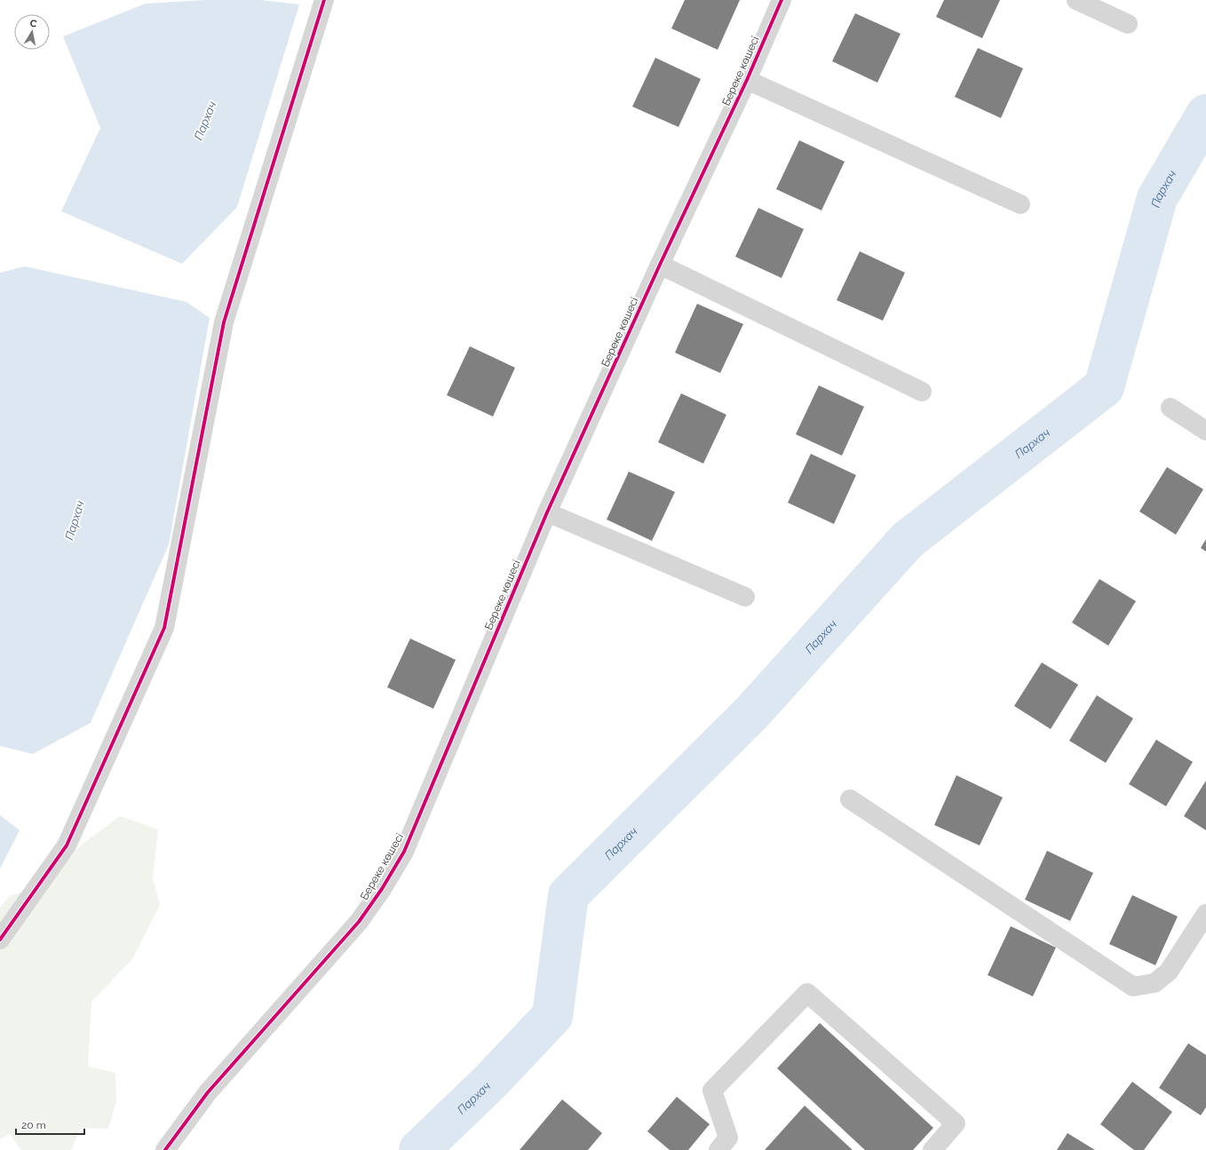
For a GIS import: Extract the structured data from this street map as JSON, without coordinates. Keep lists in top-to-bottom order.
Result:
{
  "streets": {
    "street": ["Береке көшесі"]
  },
  "water": ["Пархач"],
  "scale_bar": "20 m",
  "north": "top"
}
